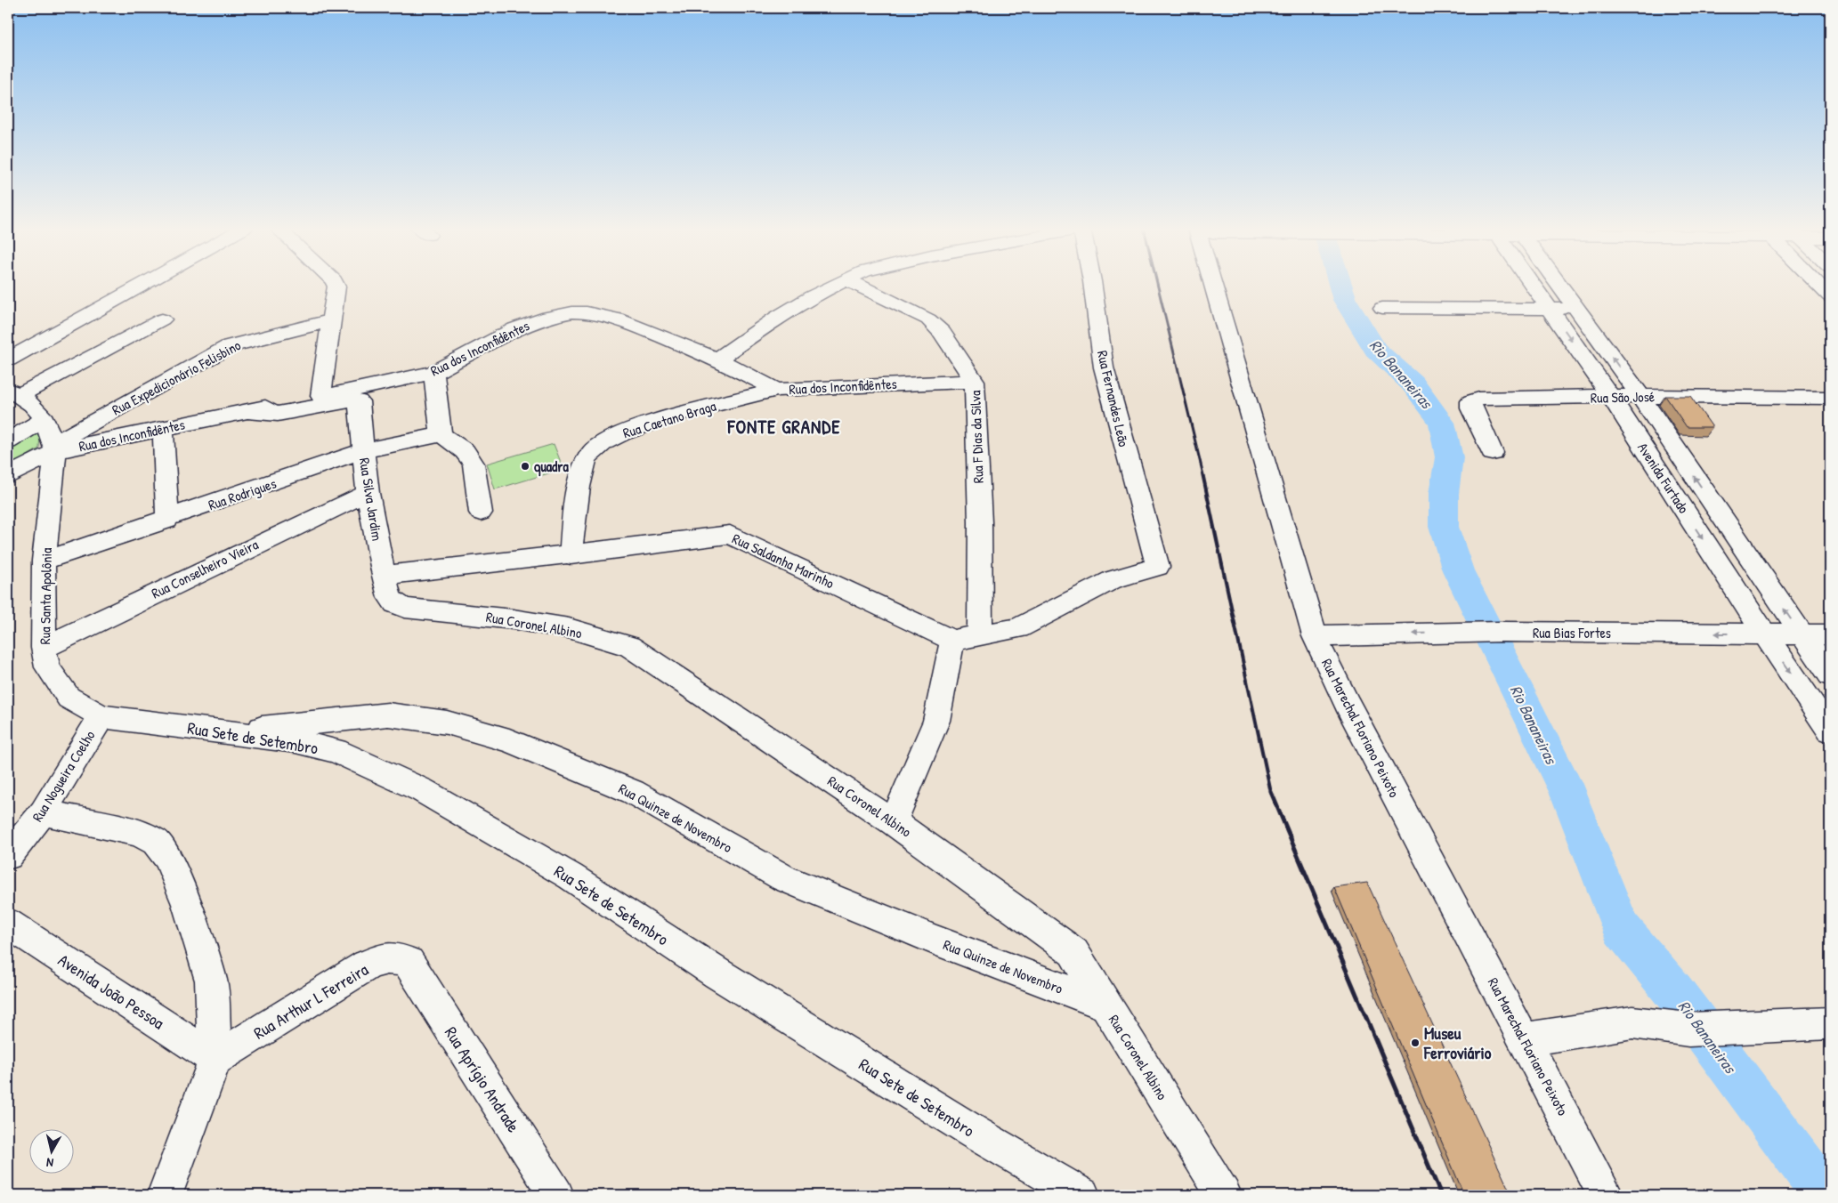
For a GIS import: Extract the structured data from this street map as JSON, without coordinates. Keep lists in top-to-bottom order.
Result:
{
  "streets": {
    "street": [
      "Rua dos Inconfidêntes",
      "Rua Expedicionário Felisbino",
      "Rua São José",
      "Rua Fernandes Leão",
      "Rua Caetano Braga",
      "Rua F Dias da Silva",
      "Avenida Furtado",
      "Rua Rodrigues",
      "Rua Silva Jardim",
      "Rua Saldanha Marinho",
      "Rua Conselheiro Vieira",
      "Rua Santa Apolônia",
      "Rua Coronel Albino",
      "Rua Bias Fortes",
      "Rua Marechal Floriano Peixoto",
      "Rua Sete de Setembro",
      "Rua Nogueira Coelho",
      "Rua Quinze de Novembro",
      "Avenida João Pessoa",
      "Rua Arthur L Ferreira",
      "Rua Aprígio Andrade"
    ]
  },
  "crossings": [
    ["Rua dos Inconfidêntes", "Rua Expedicionário Felisbino"],
    ["Rua dos Inconfidêntes", "Rua Caetano Braga"],
    ["Rua dos Inconfidêntes", "Rua F Dias da Silva"],
    ["Rua dos Inconfidêntes", "Rua Silva Jardim"],
    ["Rua dos Inconfidêntes", "Rua Santa Apolônia"],
    ["Rua Expedicionário Felisbino", "Rua Santa Apolônia"],
    ["Rua São José", "Avenida Furtado"],
    ["Rua Fernandes Leão", "Rua F Dias da Silva"],
    ["Rua Caetano Braga", "Rua Saldanha Marinho"],
    ["Avenida Furtado", "Rua Bias Fortes"],
    ["Rua Rodrigues", "Rua Silva Jardim"],
    ["Rua Rodrigues", "Rua Santa Apolônia"],
    ["Rua Silva Jardim", "Rua Saldanha Marinho"],
    ["Rua Silva Jardim", "Rua Conselheiro Vieira"],
    ["Rua Silva Jardim", "Rua Coronel Albino"],
    ["Rua Saldanha Marinho", "Rua Coronel Albino"],
    ["Rua Conselheiro Vieira", "Rua Santa Apolônia"],
    ["Rua Santa Apolônia", "Rua Sete de Setembro"],
    ["Rua Santa Apolônia", "Rua Nogueira Coelho"],
    ["Rua Coronel Albino", "Rua Quinze de Novembro"],
    ["Rua Bias Fortes", "Rua Marechal Floriano Peixoto"],
    ["Rua Sete de Setembro", "Rua Nogueira Coelho"],
    ["Rua Sete de Setembro", "Rua Quinze de Novembro"],
    ["Avenida João Pessoa", "Rua Arthur L Ferreira"],
    ["Rua Arthur L Ferreira", "Rua Aprígio Andrade"]
  ],
  "one_way": ["Rua Bias Fortes"],
  "districts": ["FONTE GRANDE"],
  "water": ["Rio Bananeiras"],
  "places": ["quadra", "Museu Ferroviário"],
  "north": "bottom"
}
